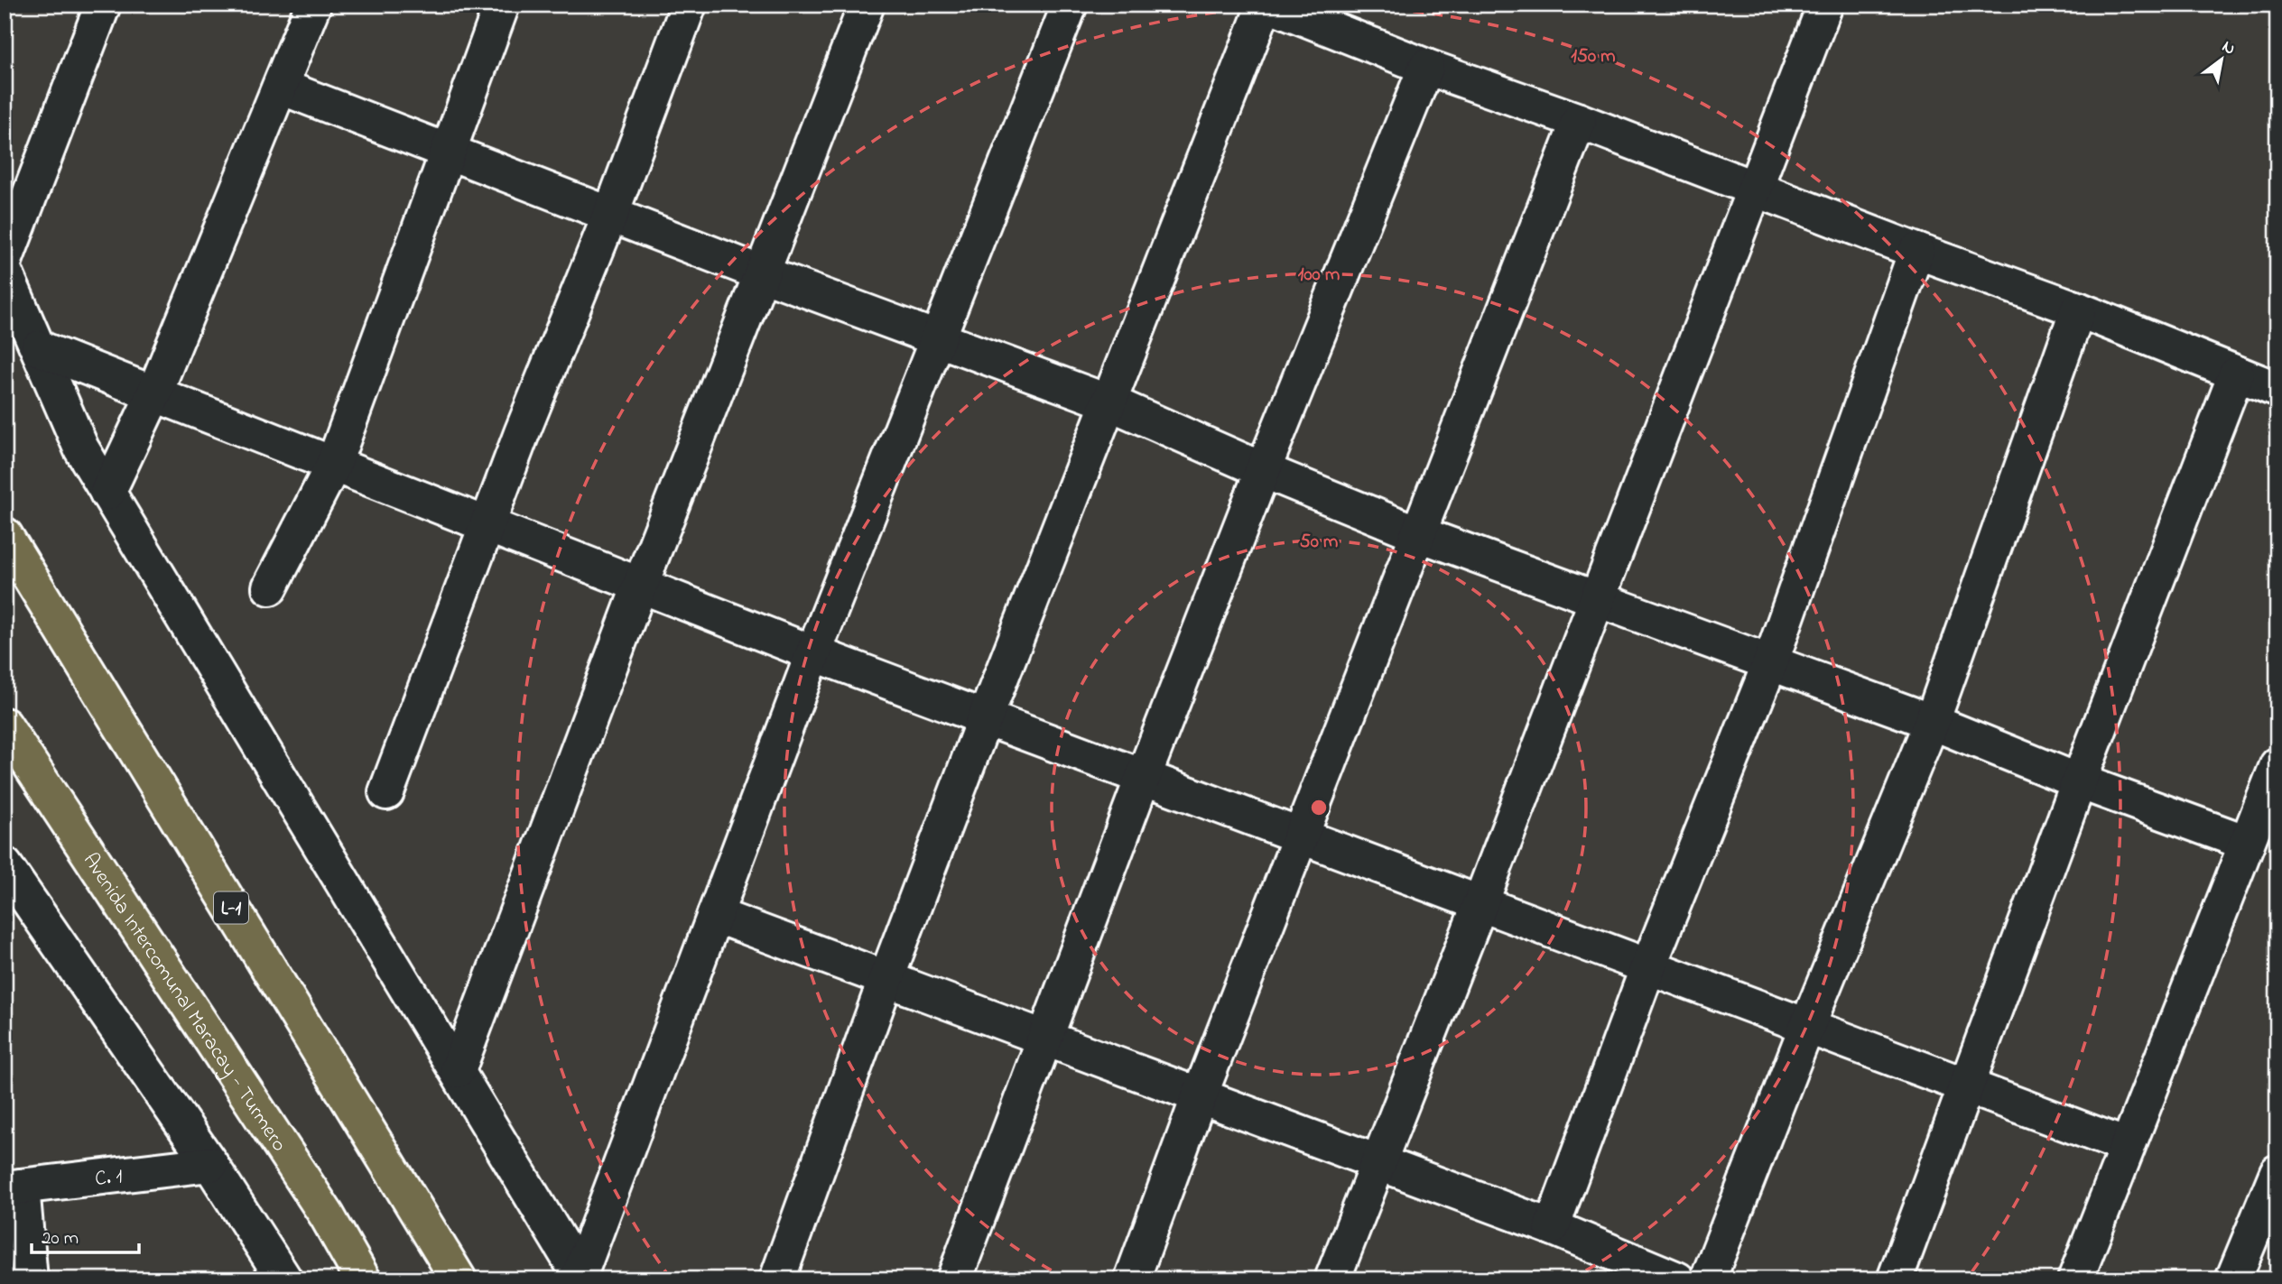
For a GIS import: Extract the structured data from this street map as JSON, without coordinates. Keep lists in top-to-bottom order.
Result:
{
  "streets": {
    "main road": ["L-1", "Avenida Intercomunal Maracay - Turmero"],
    "street": ["C. 1"]
  },
  "scale_bar": "20 m",
  "north": "top right",
  "rings": ["150 m", "100 m", "50 m"]
}
